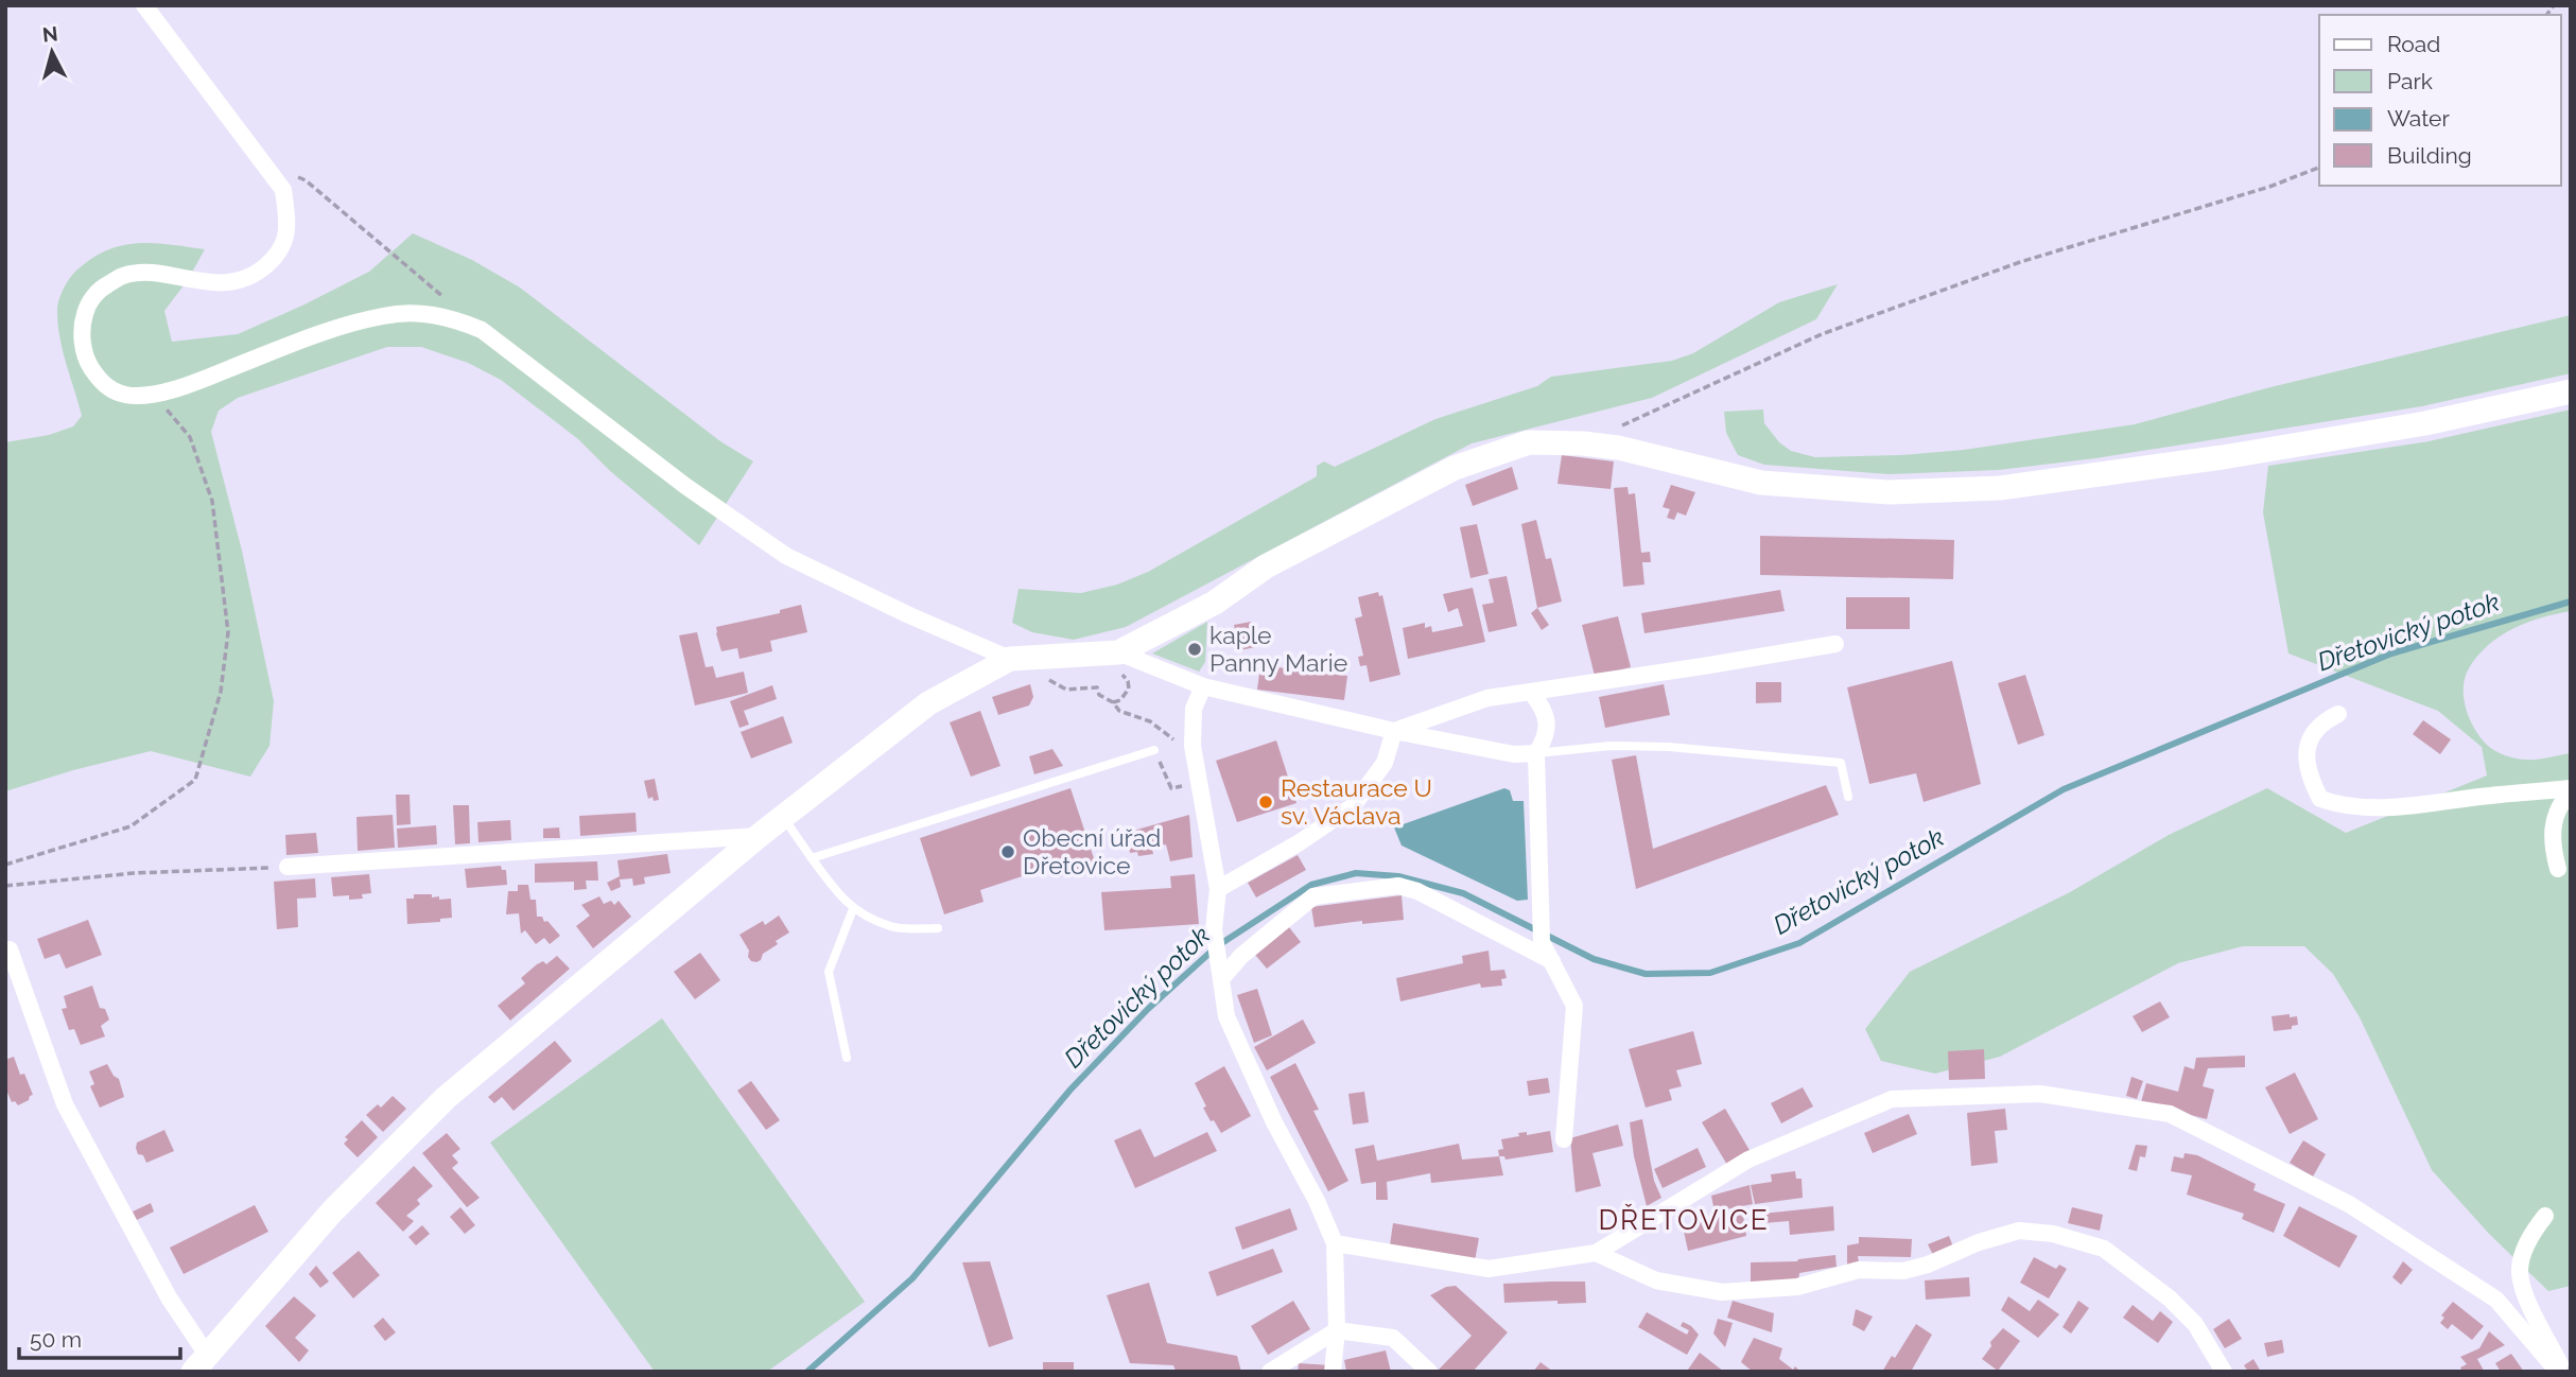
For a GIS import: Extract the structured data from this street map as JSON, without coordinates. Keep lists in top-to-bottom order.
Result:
{
  "districts": ["DŘETOVICE"],
  "water": ["Dřetovický potok"],
  "places": ["kaple Panny Marie", "Restaurace U sv. Václava", "Obecní úřad Dřetovice"],
  "legend": [
    "Road",
    "Park",
    "Water",
    "Building"
  ],
  "scale_bar": "50 m",
  "north": "top"
}
